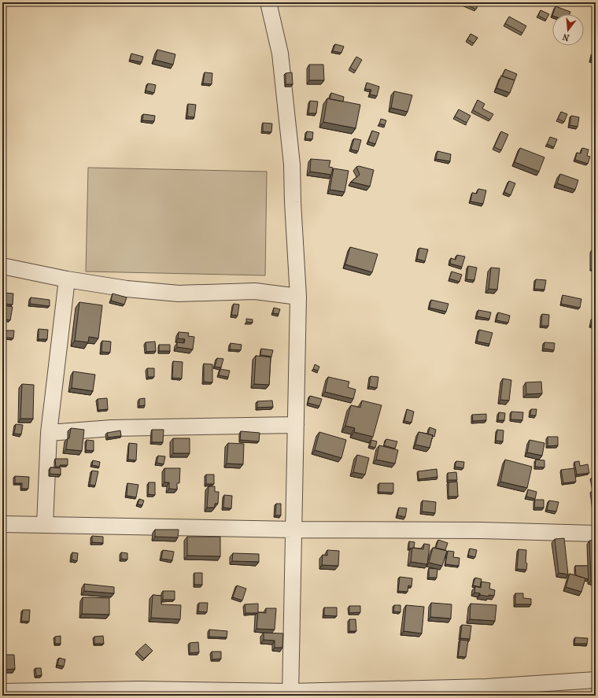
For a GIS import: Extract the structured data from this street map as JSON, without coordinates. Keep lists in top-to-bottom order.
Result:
{
  "north": "bottom"
}
